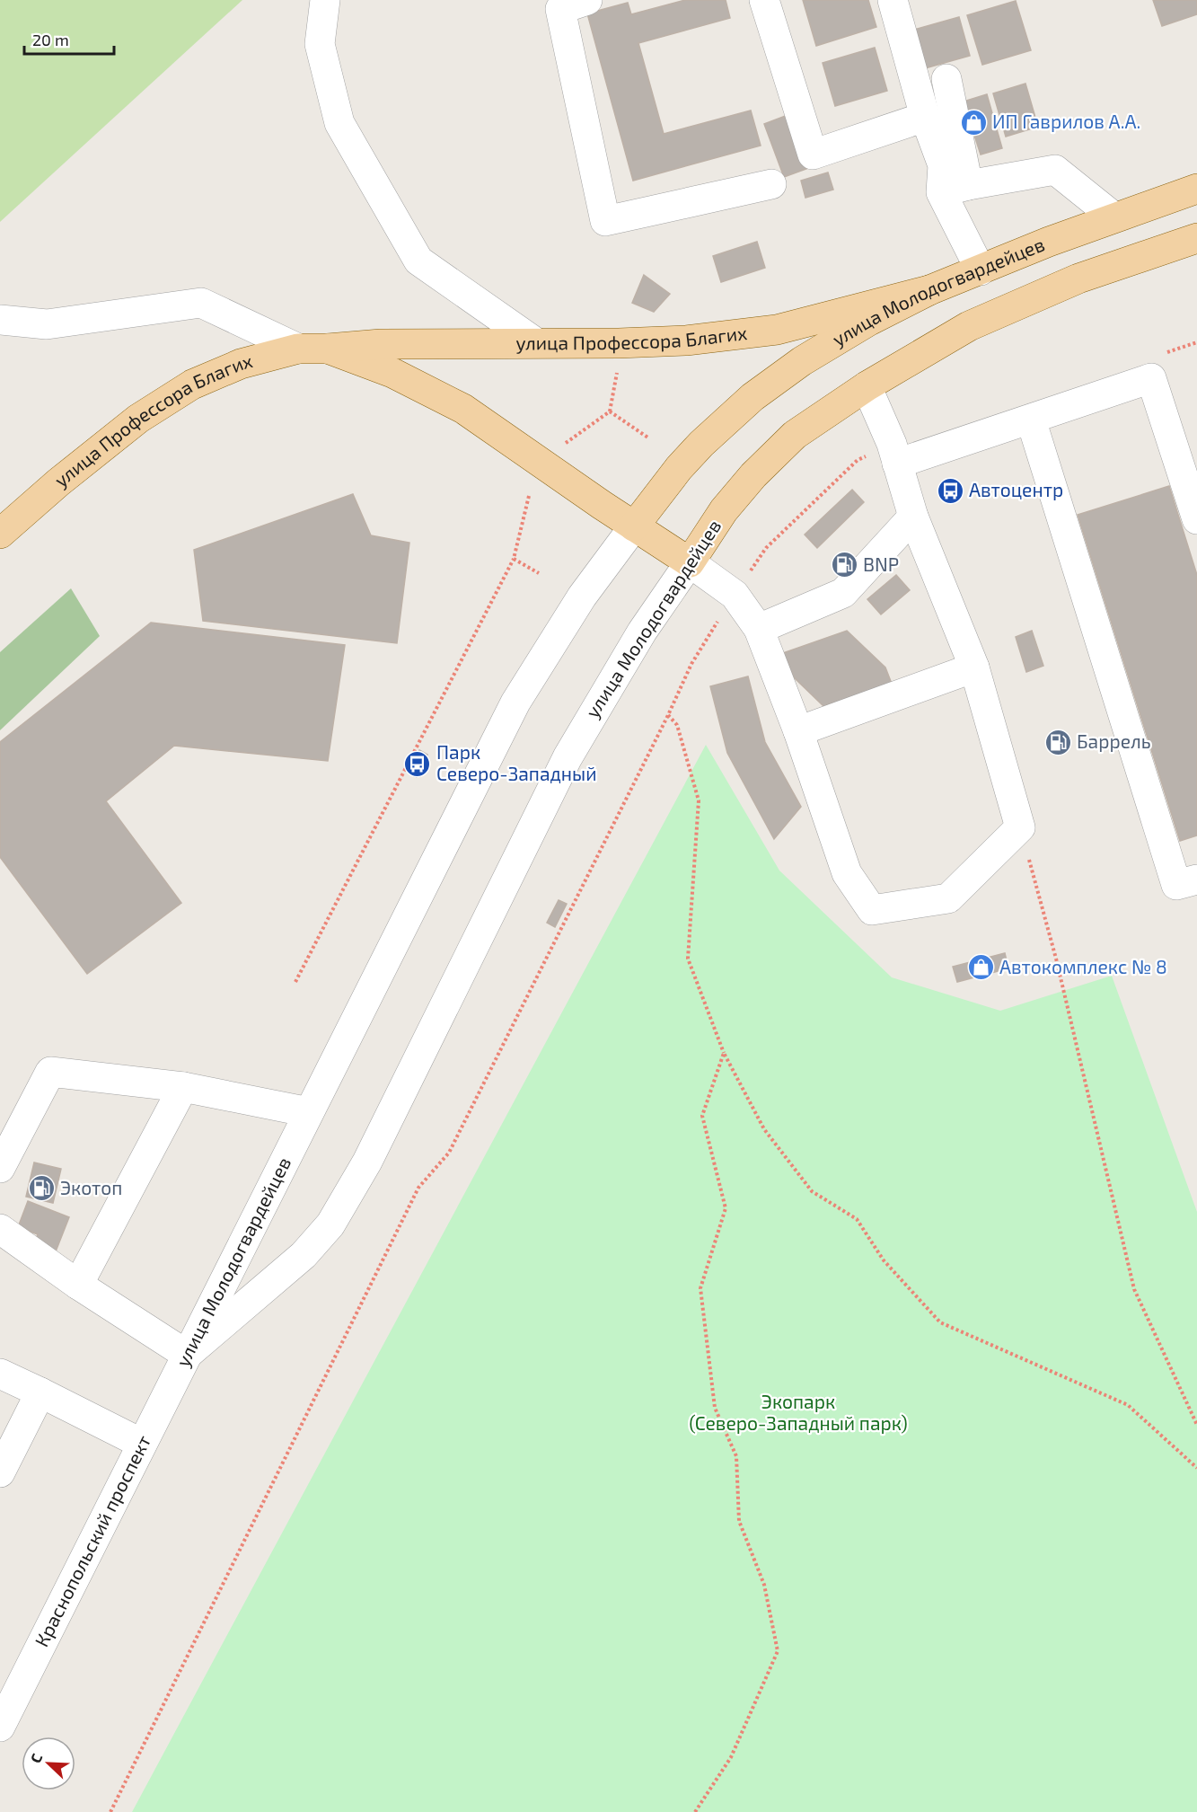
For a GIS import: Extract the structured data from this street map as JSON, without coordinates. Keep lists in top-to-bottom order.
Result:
{
  "streets": {
    "main road": ["улица Молодогвардейцев", "улица Профессора Благих"],
    "street": ["Краснопольский проспект"]
  },
  "crossings": [
    ["улица Молодогвардейцев", "улица Профессора Благих"],
    ["улица Молодогвардейцев", "Краснопольский проспект"]
  ],
  "parks": ["Экопарк (Северо-Западный парк)"],
  "places": {
    "shop": ["ИП Гаврилов А.А.", "Автокомплекс № 8"],
    "bus stop": ["Автоцентр", "Парк Северо-Западный"],
    "fuel station": ["BNP", "Баррель", "Экотоп"]
  },
  "scale_bar": "20 m",
  "north": "top left"
}
